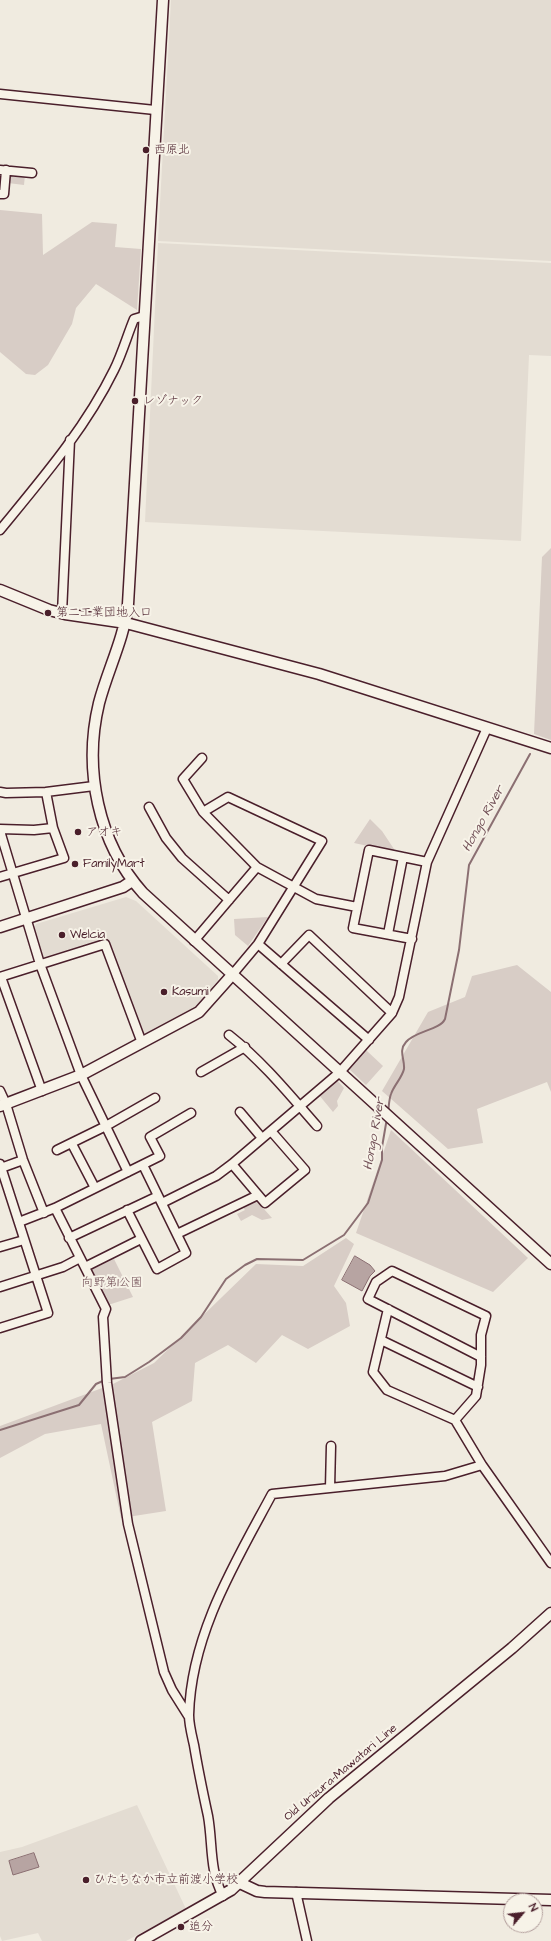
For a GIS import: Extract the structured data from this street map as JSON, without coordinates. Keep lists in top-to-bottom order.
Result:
{
  "streets": {
    "street": ["Old Urizura-Mawatari Line"]
  },
  "water": ["Hongo River"],
  "parks": ["向野第1公園"],
  "places": [
    "西原北",
    "レゾナック",
    "第二工業団地入口",
    "アオキ",
    "FamilyMart",
    "Welcia",
    "Kasumi",
    "ひたちなか市立前渡小学校",
    "追分"
  ],
  "north": "top right"
}
